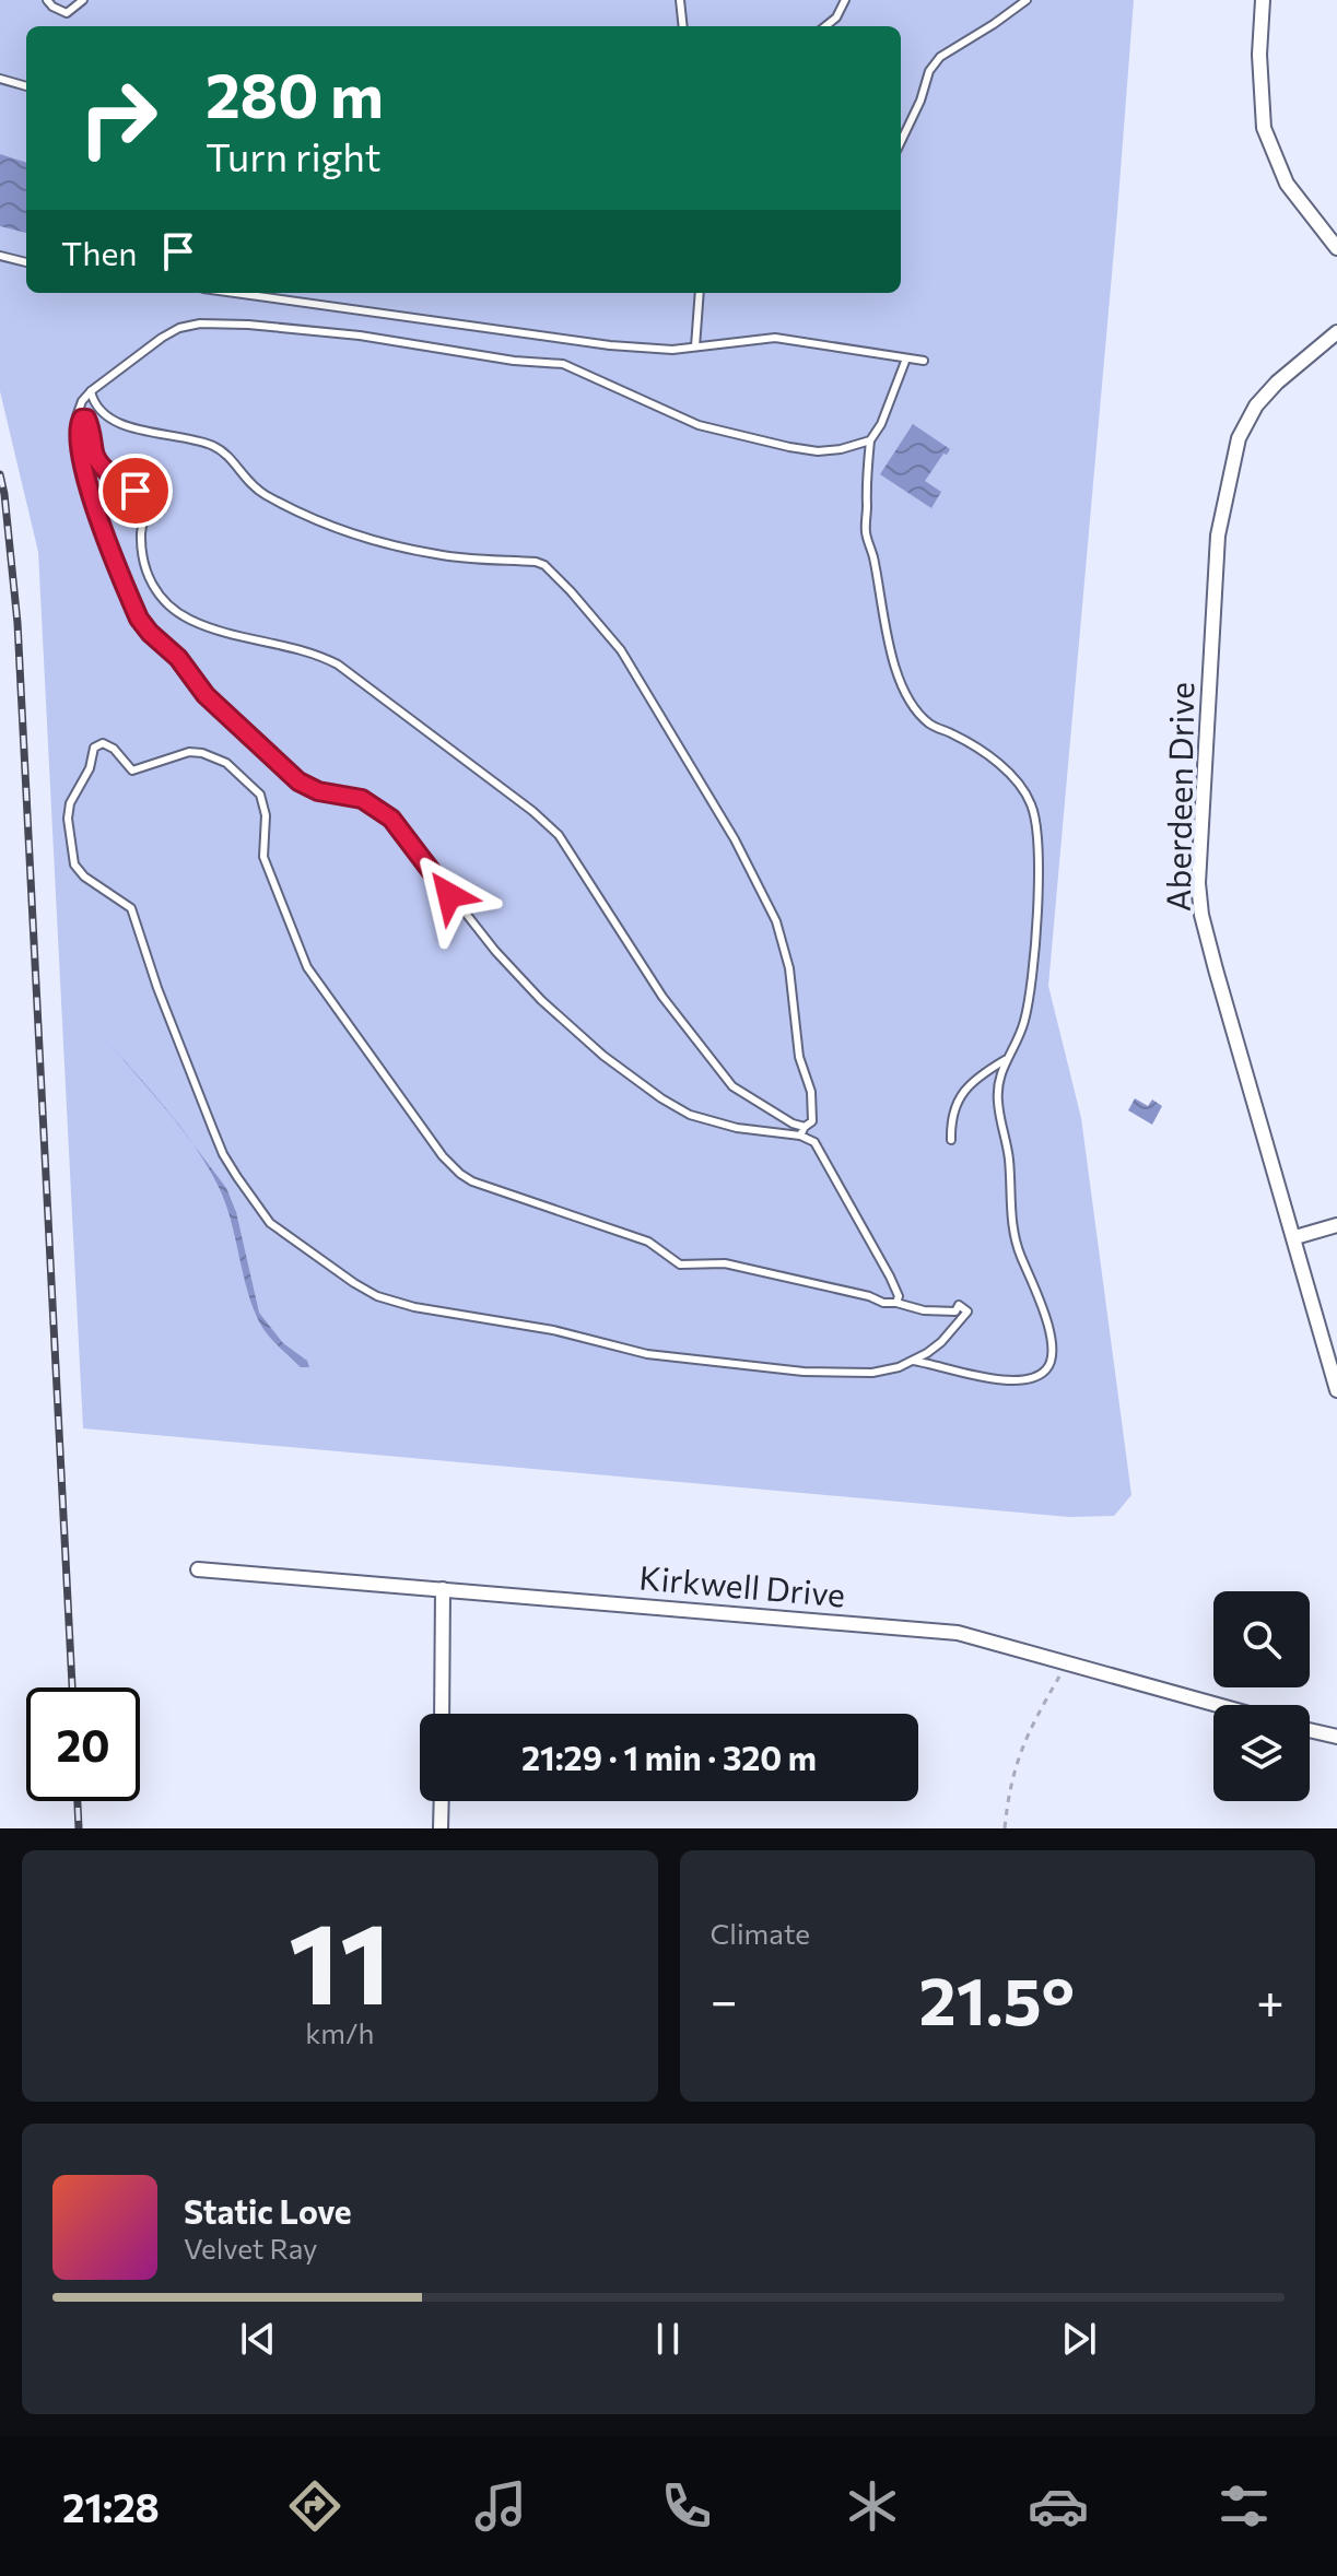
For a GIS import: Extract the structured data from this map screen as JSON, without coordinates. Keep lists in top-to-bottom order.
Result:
{
  "streets": {
    "street": ["Aberdeen Drive", "Kirkwell Drive"]
  },
  "page": {
    "turn": ["280 m", "Turn right"],
    "then": "Then",
    "limit": "20",
    "trip": "21:29 · 1 min · 320 m",
    "tile": [
      ["11", "km/h"],
      "Climate"
    ],
    "heat": ["−", "21.5°", "+"],
    "song": ["Static Love", "Velvet Ray"],
    "tabs": "21:28"
  }
}
